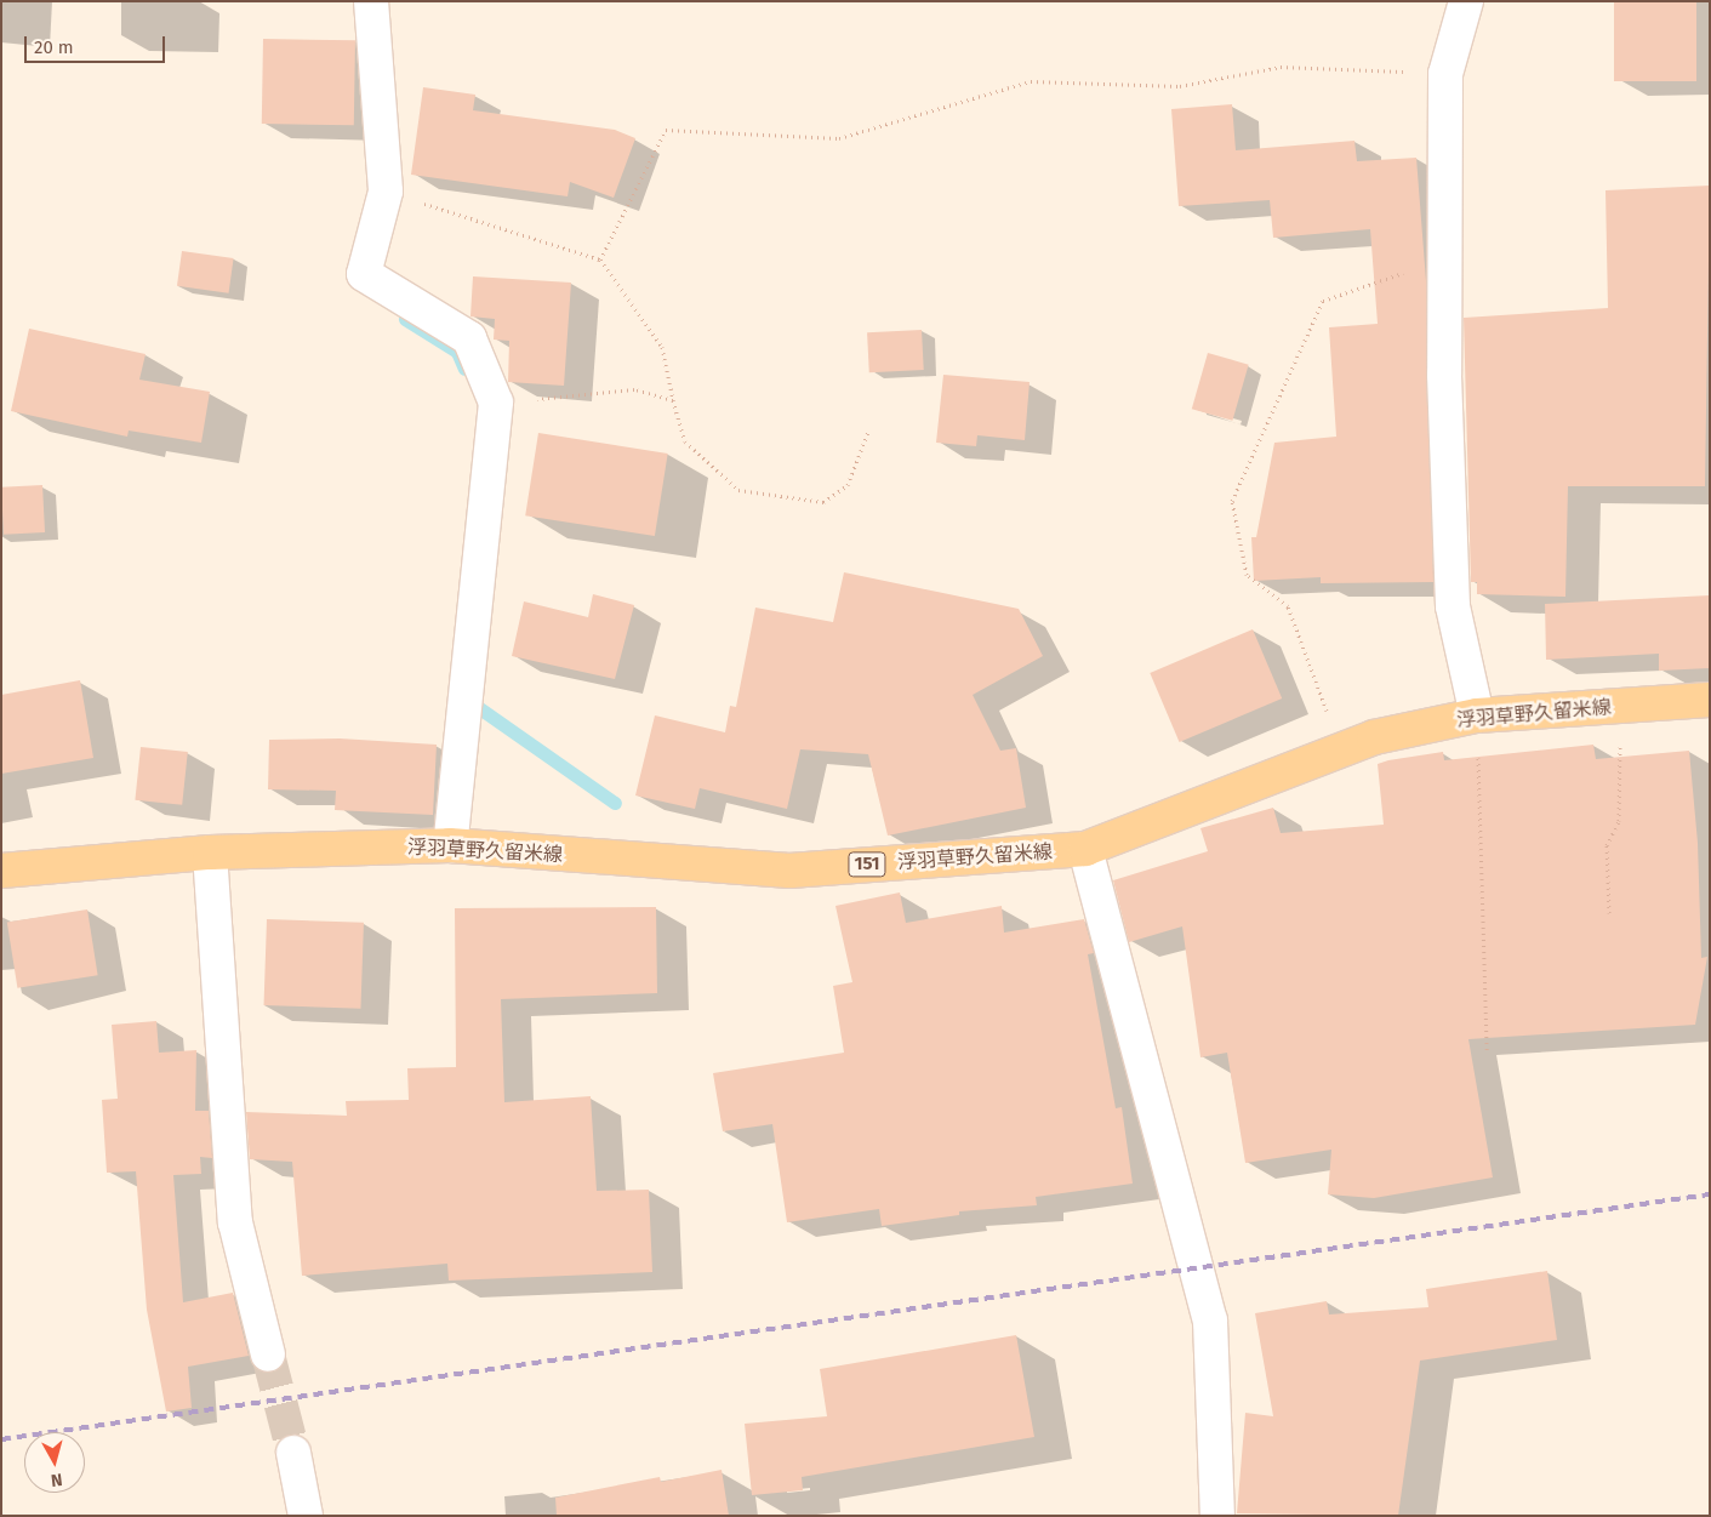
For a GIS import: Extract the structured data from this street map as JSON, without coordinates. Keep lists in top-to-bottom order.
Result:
{
  "streets": {
    "main road": ["浮羽草野久留米線", "151"]
  },
  "scale_bar": "20 m",
  "north": "bottom"
}
